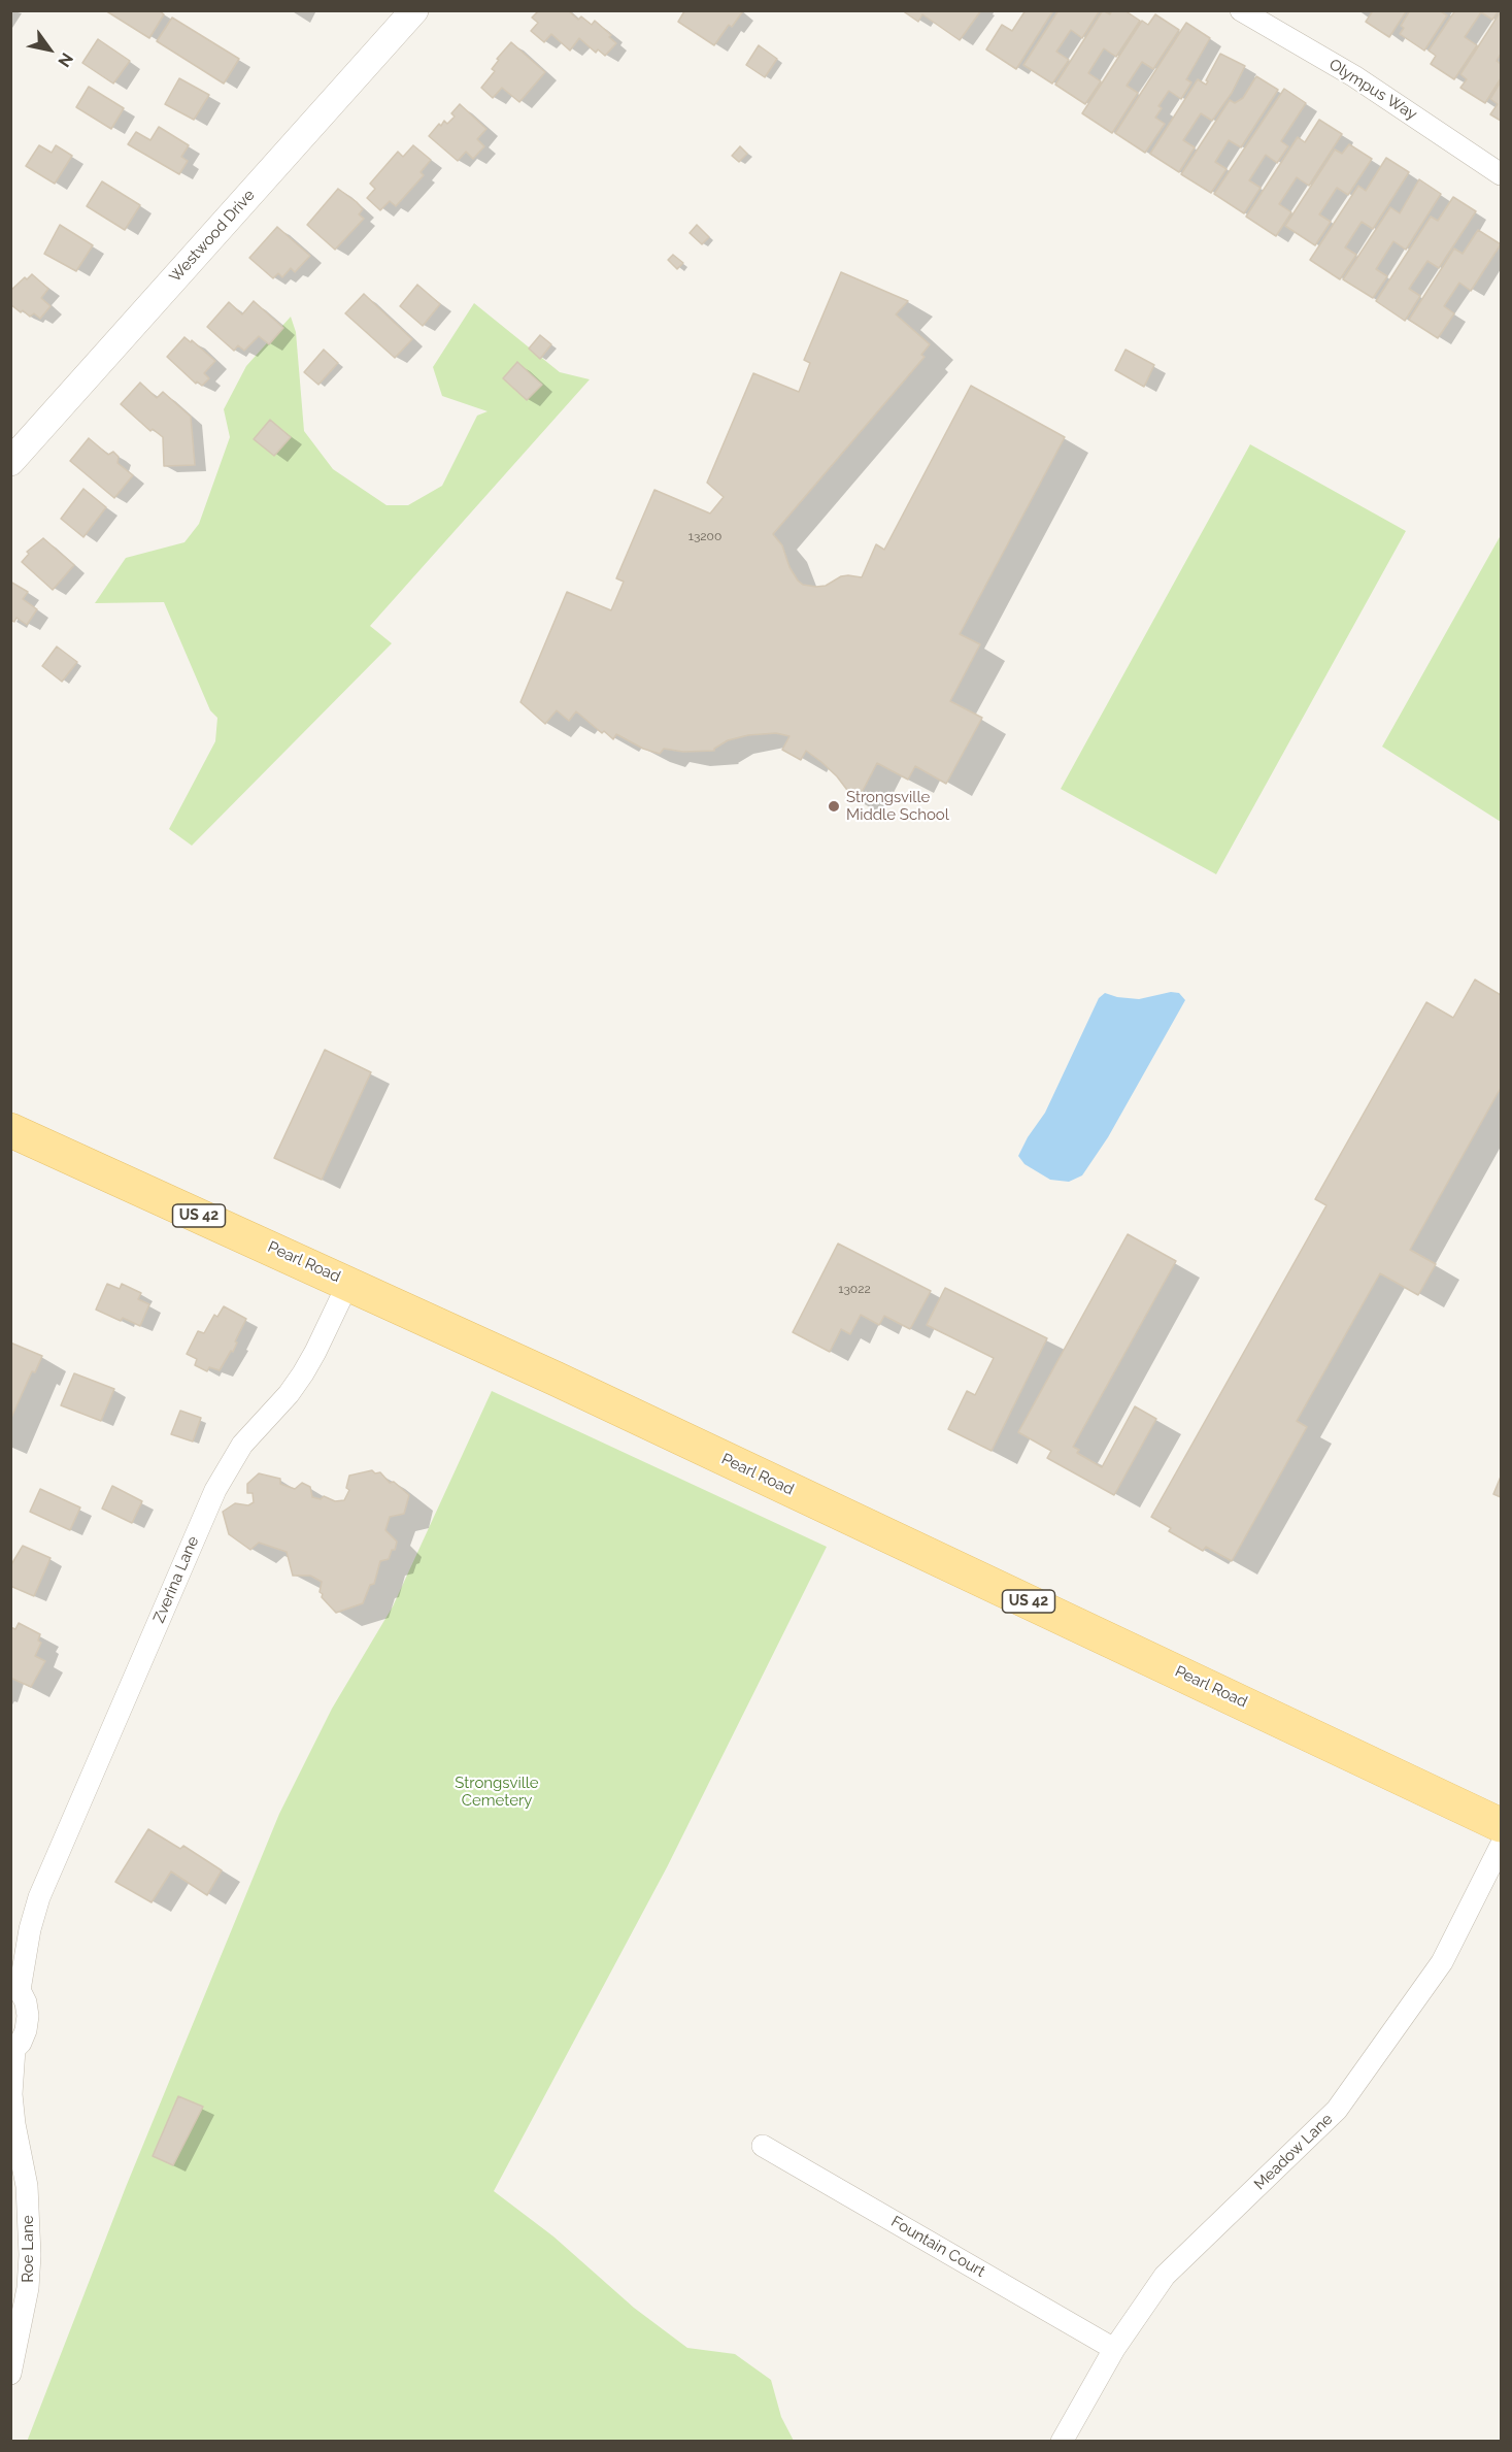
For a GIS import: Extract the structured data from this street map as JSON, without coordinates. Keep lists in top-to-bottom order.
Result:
{
  "streets": {
    "main road": ["US 42", "Pearl Road"],
    "street": [
      "Olympus Way",
      "Westwood Drive",
      "Zverina Lane",
      "Meadow Lane",
      "Fountain Court",
      "Roe Lane"
    ]
  },
  "crossings": [
    ["Pearl Road", "Zverina Lane"],
    ["Meadow Lane", "Fountain Court"]
  ],
  "parks": ["Strongsville Cemetery"],
  "places": ["Strongsville Middle School"],
  "house_numbers": ["13200", "13022"],
  "north": "bottom right"
}
